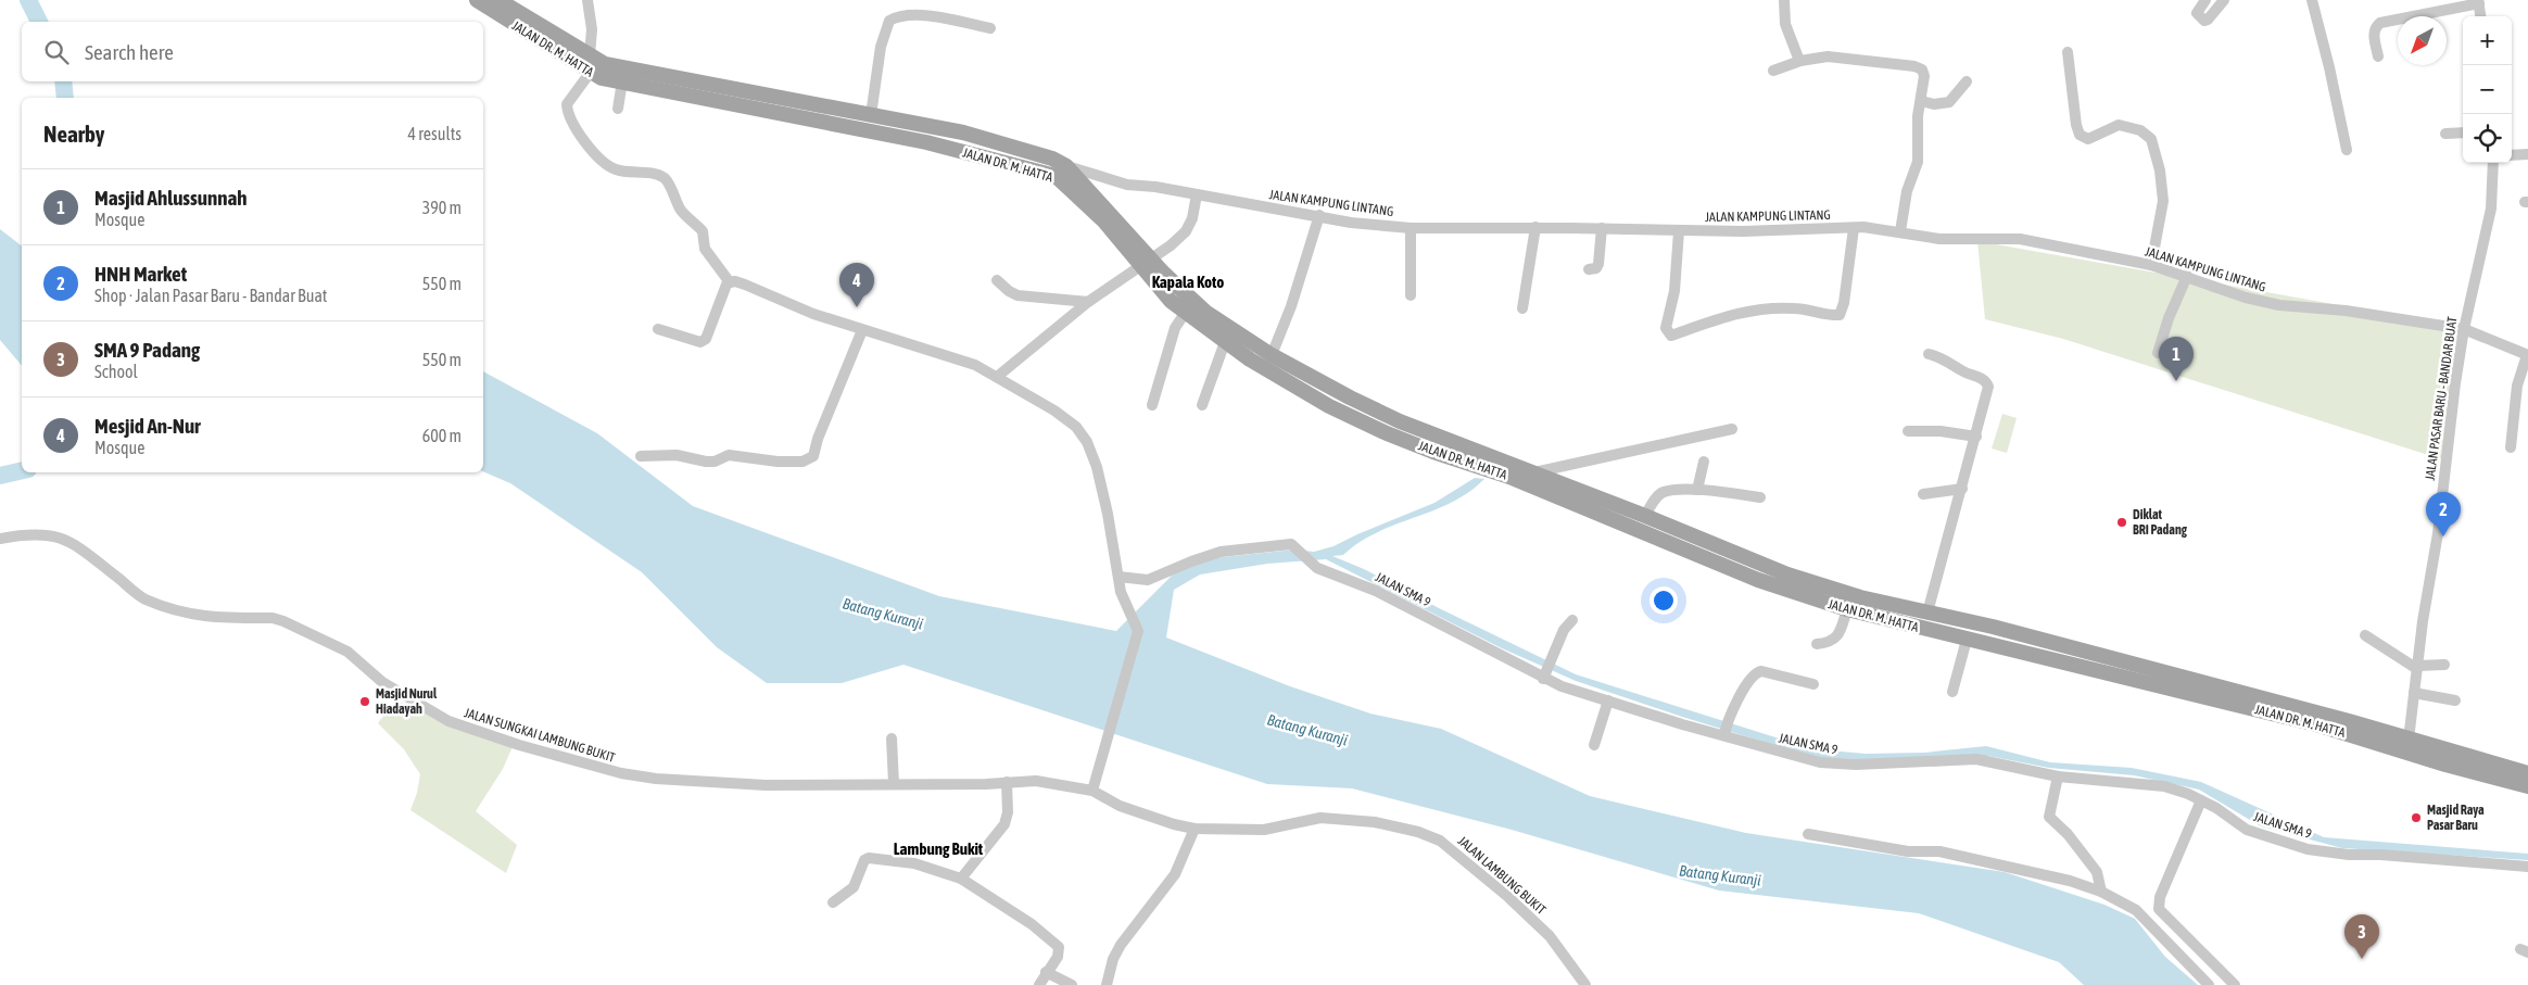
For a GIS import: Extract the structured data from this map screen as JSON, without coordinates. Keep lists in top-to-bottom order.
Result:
{
  "streets": {
    "main road": ["JALAN DR. M. HATTA"],
    "street": [
      "JALAN KAMPUNG LINTANG",
      "JALAN PASAR BARU - BANDAR BUAT",
      "JALAN SMA 9",
      "JALAN SUNGKAI LAMBUNG BUKIT",
      "JALAN LAMBUNG BUKIT"
    ]
  },
  "crossings": [
    ["JALAN DR. M. HATTA", "JALAN KAMPUNG LINTANG"],
    ["JALAN DR. M. HATTA", "JALAN PASAR BARU - BANDAR BUAT"],
    ["JALAN KAMPUNG LINTANG", "JALAN PASAR BARU - BANDAR BUAT"],
    ["JALAN SUNGKAI LAMBUNG BUKIT", "JALAN LAMBUNG BUKIT"]
  ],
  "districts": ["Kapala Koto", "Lambung Bukit"],
  "water": ["Batang Kuranji"],
  "places": ["Diklat BRI Padang", "Masjid Nurul Hiadayah", "Masjid Raya Pasar Baru"],
  "north": "bottom left",
  "page": {
    "map_buttons": ["+", "−"],
    "search": "Search here",
    "heading": ["Nearby", "4 results"],
    "list": [
      {
        "mark": "1",
        "name": "Masjid Ahlussunnah",
        "note": "Mosque",
        "value": "390 m"
      },
      {
        "mark": "2",
        "name": "HNH Market",
        "note": "Shop · Jalan Pasar Baru - Bandar Buat",
        "value": "550 m"
      },
      {
        "mark": "3",
        "name": "SMA 9 Padang",
        "note": "School",
        "value": "550 m"
      },
      {
        "mark": "4",
        "name": "Mesjid An-Nur",
        "note": "Mosque",
        "value": "600 m"
      }
    ],
    "pins": [
      "4",
      "1",
      "2",
      "3"
    ]
  }
}
